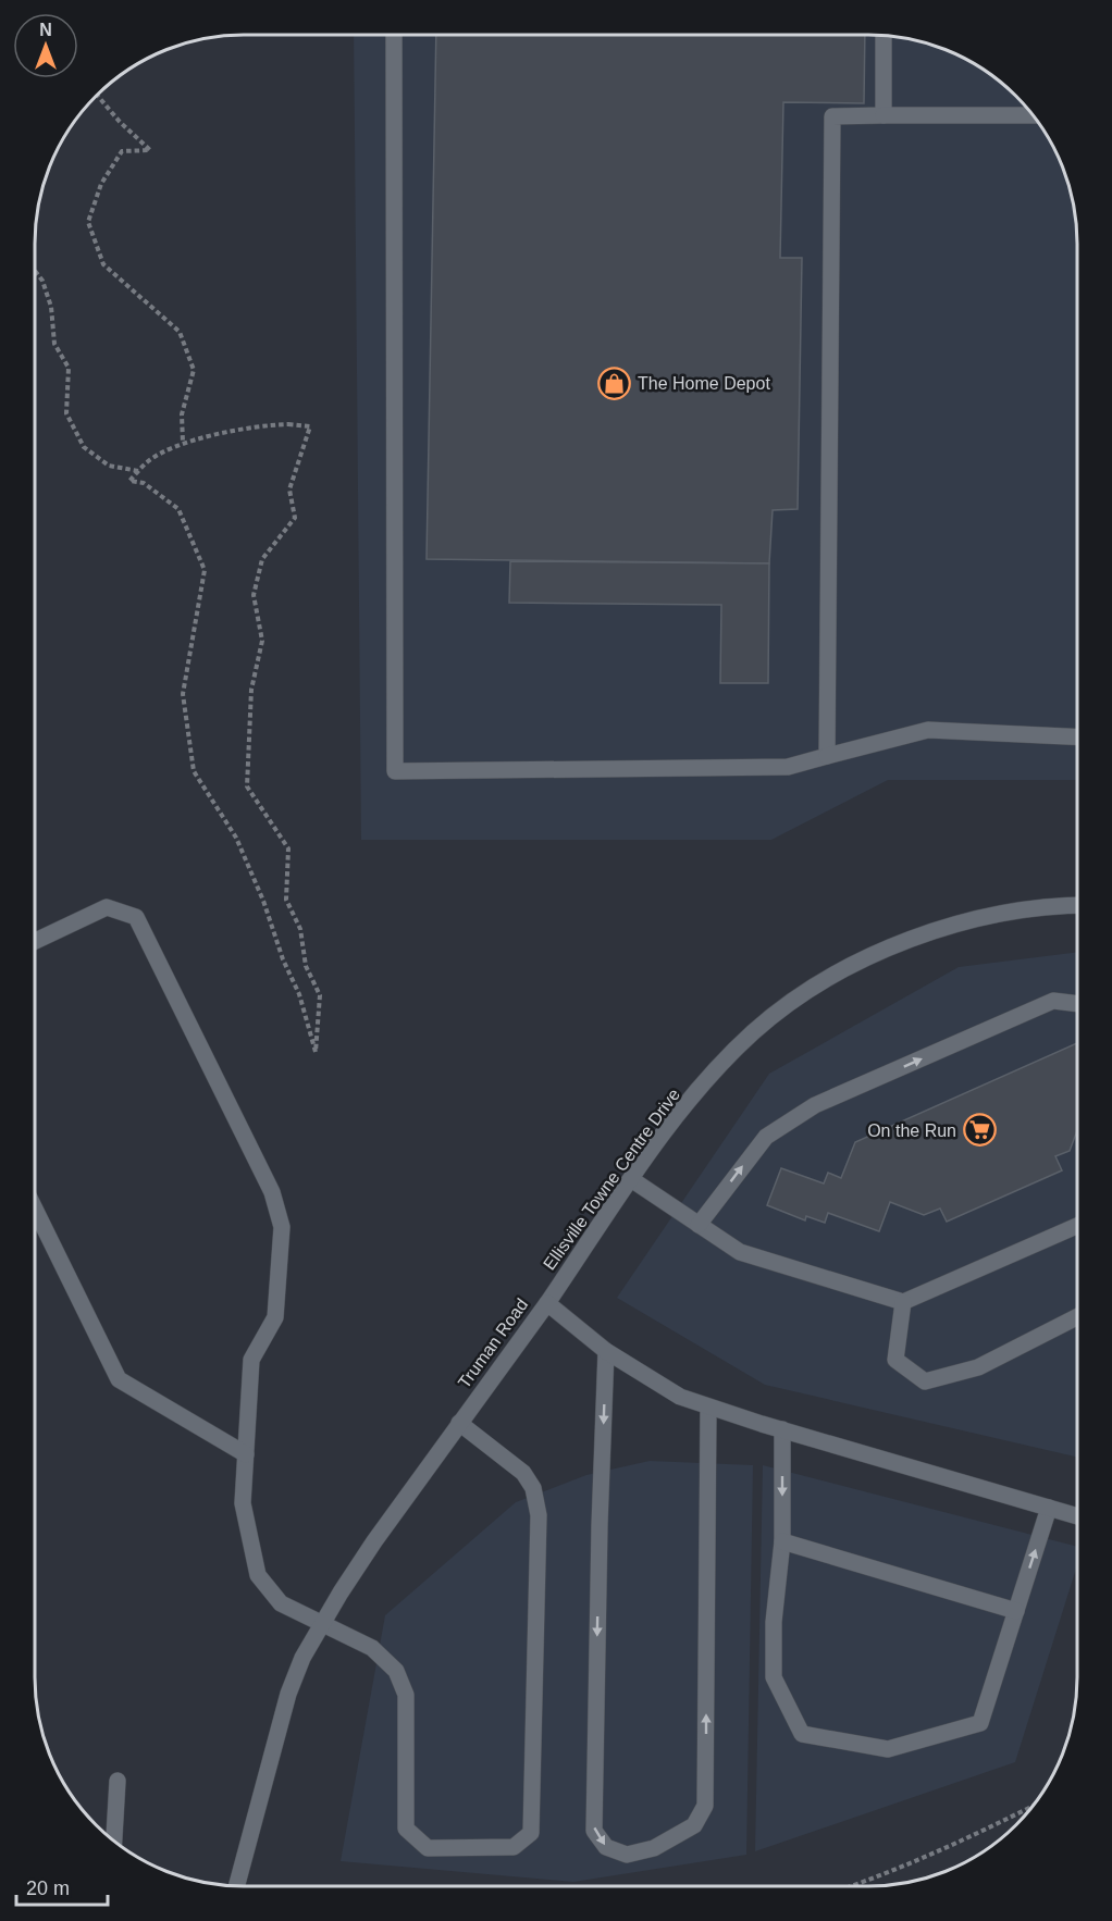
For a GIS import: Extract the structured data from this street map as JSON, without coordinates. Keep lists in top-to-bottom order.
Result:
{
  "streets": {
    "street": ["Ellisville Towne Centre Drive", "Truman Road"]
  },
  "crossings": [
    ["Ellisville Towne Centre Drive", "Truman Road"]
  ],
  "places": {
    "shop": ["The Home Depot"],
    "supermarket": ["On the Run"]
  },
  "scale_bar": "20 m",
  "north": "top"
}
